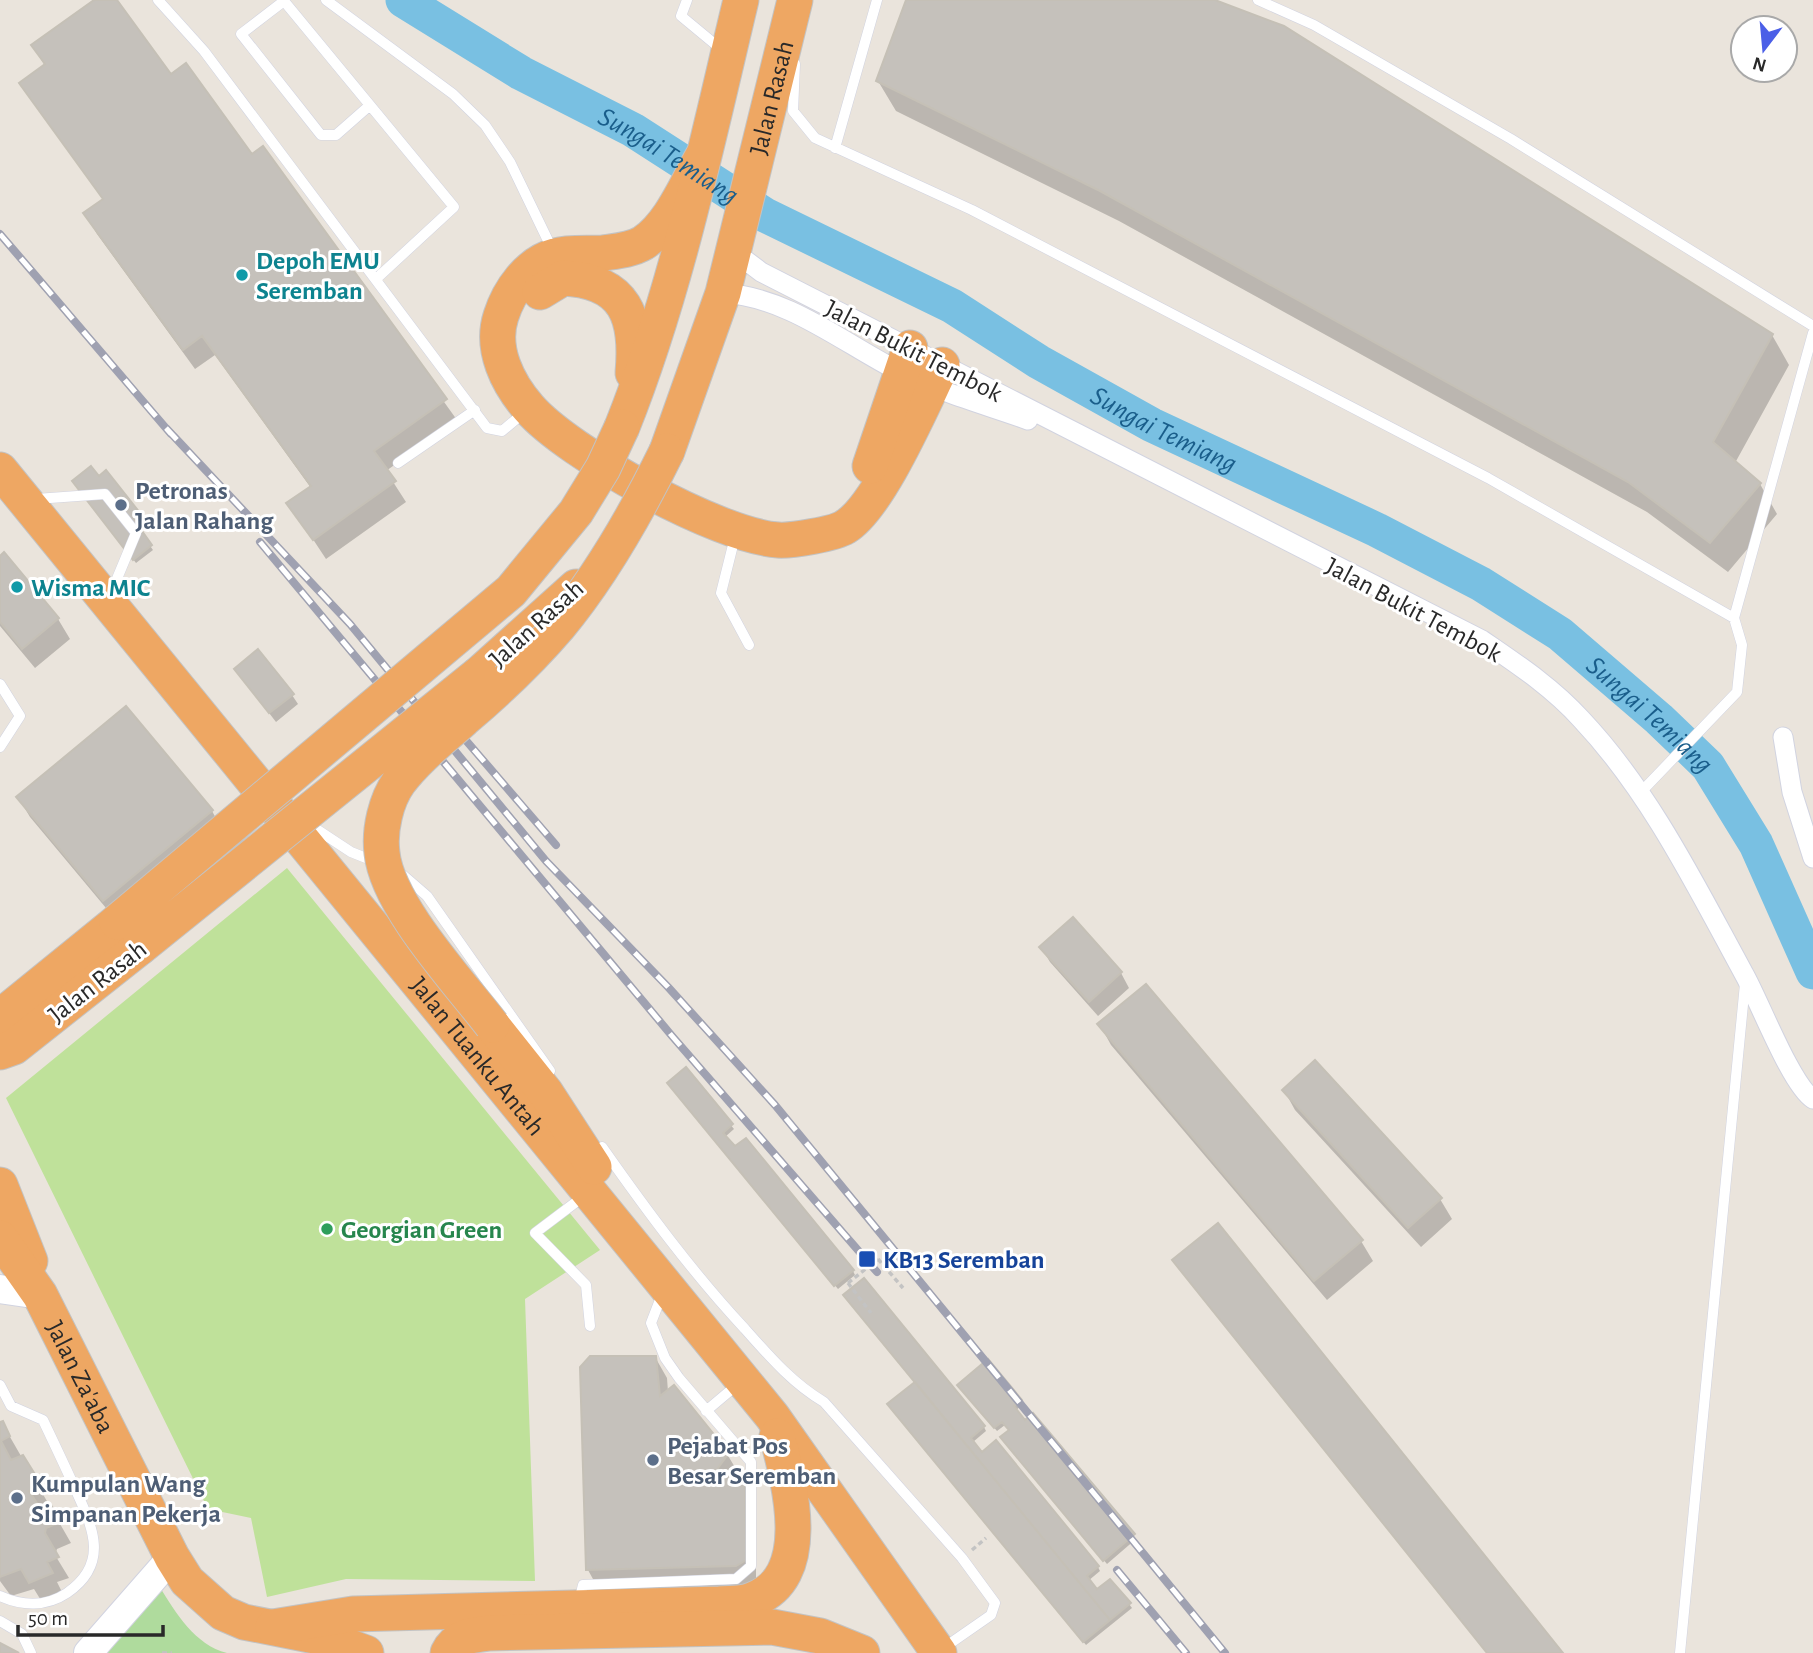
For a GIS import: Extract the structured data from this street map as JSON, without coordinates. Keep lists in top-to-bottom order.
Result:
{
  "streets": {
    "highway": ["Jalan Rasah", "Jalan Tuanku Antah", "Jalan Za'aba"],
    "street": ["Jalan Bukit Tembok"]
  },
  "crossings": [
    ["Jalan Rasah", "Jalan Bukit Tembok"]
  ],
  "water": ["Sungai Temiang"],
  "places": {
    "other": [
      "Depoh EMU Seremban",
      "Petronas Jalan Rahang",
      "Wisma MIC",
      "Georgian Green",
      "Pejabat Pos Besar Seremban",
      "Kumpulan Wang Simpanan Pekerja"
    ],
    "transit": ["KB13 Seremban"]
  },
  "scale_bar": "50 m",
  "north": "bottom"
}
